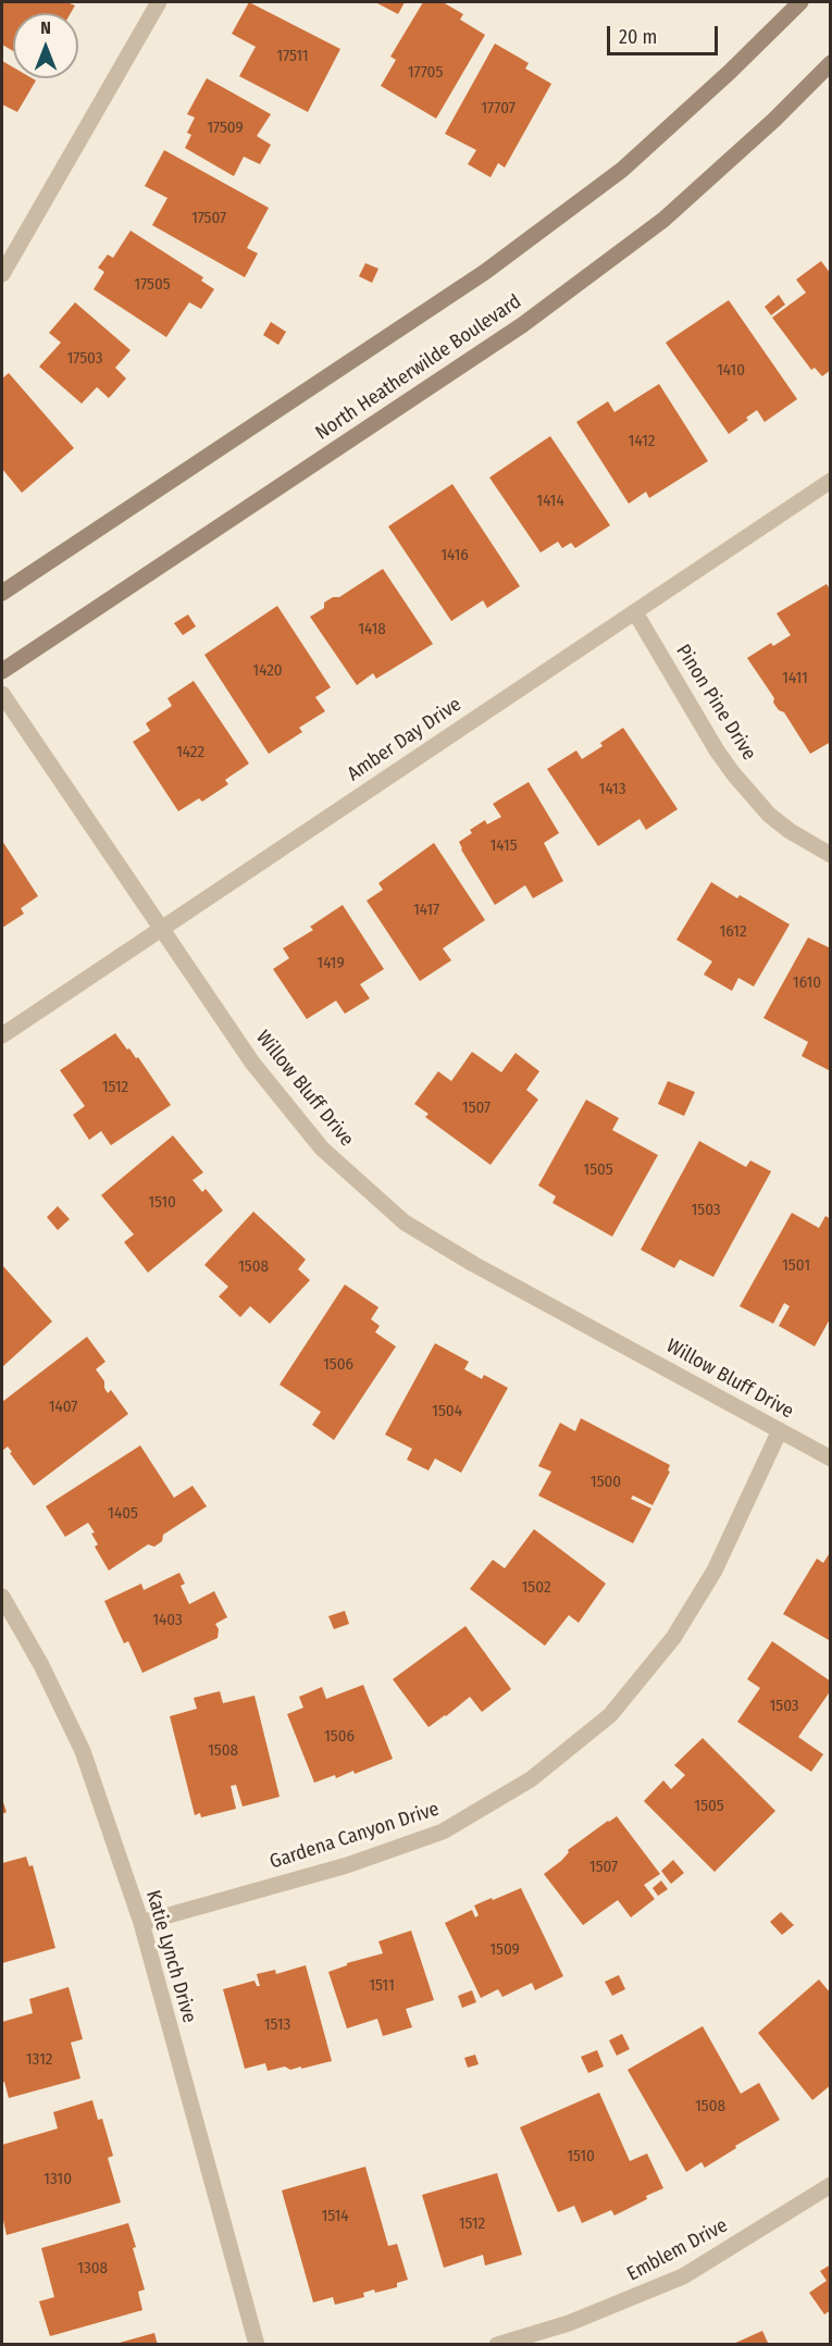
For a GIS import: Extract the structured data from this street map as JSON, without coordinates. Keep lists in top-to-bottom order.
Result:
{
  "streets": {
    "main road": ["North Heatherwilde Boulevard"],
    "street": [
      "Pinon Pine Drive",
      "Amber Day Drive",
      "Willow Bluff Drive",
      "Gardena Canyon Drive",
      "Katie Lynch Drive",
      "Emblem Drive"
    ]
  },
  "crossings": [
    ["Pinon Pine Drive", "Amber Day Drive"],
    ["Amber Day Drive", "Willow Bluff Drive"],
    ["Willow Bluff Drive", "Gardena Canyon Drive"],
    ["Gardena Canyon Drive", "Katie Lynch Drive"]
  ],
  "house_numbers": [
    "17511",
    "17705",
    "17707",
    "17509",
    "17507",
    "17505",
    "17503",
    "1410",
    "1412",
    "1414",
    "1416",
    "1418",
    "1420",
    "1411",
    "1422",
    "1413",
    "1415",
    "1417",
    "1612",
    "1419",
    "1610",
    "1512",
    "1507",
    "1505",
    "1510",
    "1503",
    "1501",
    "1508",
    "1506",
    "1407",
    "1504",
    "1500",
    "1405",
    "1502",
    "1403",
    "1503",
    "1506",
    "1508",
    "1505",
    "1507",
    "1509",
    "1511",
    "1513",
    "1312",
    "1508",
    "1510",
    "1310",
    "1514",
    "1512",
    "1308"
  ],
  "scale_bar": "20 m",
  "north": "top"
}
